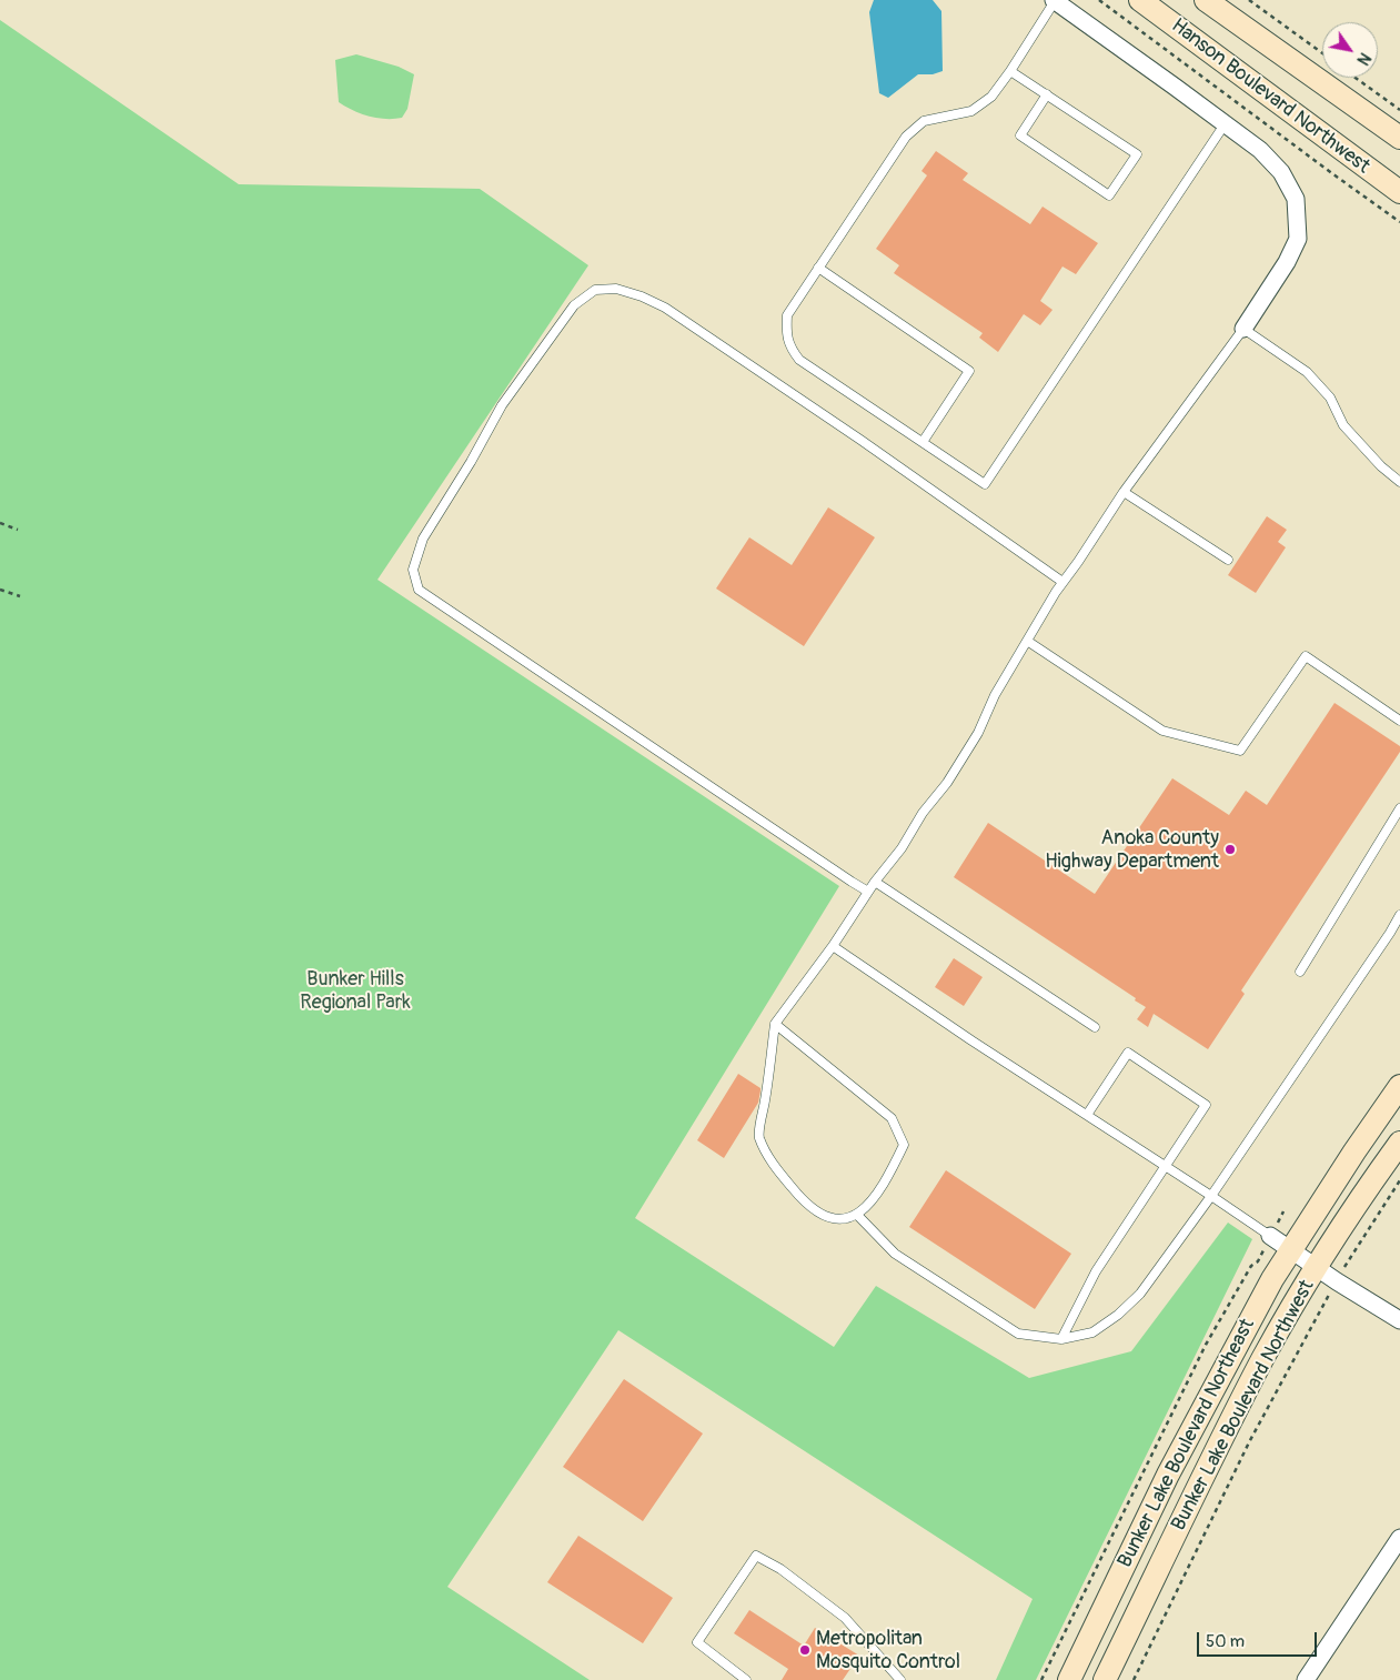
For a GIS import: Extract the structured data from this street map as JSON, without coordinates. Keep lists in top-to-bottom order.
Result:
{
  "streets": {
    "main road": ["Hanson Boulevard Northwest", "Bunker Lake Boulevard Northwest", "Bunker Lake Boulevard Northeast"]
  },
  "parks": ["Bunker Hills Regional Park"],
  "places": ["Anoka County Highway Department", "Metropolitan Mosquito Control"],
  "scale_bar": "50 m",
  "north": "bottom right"
}
